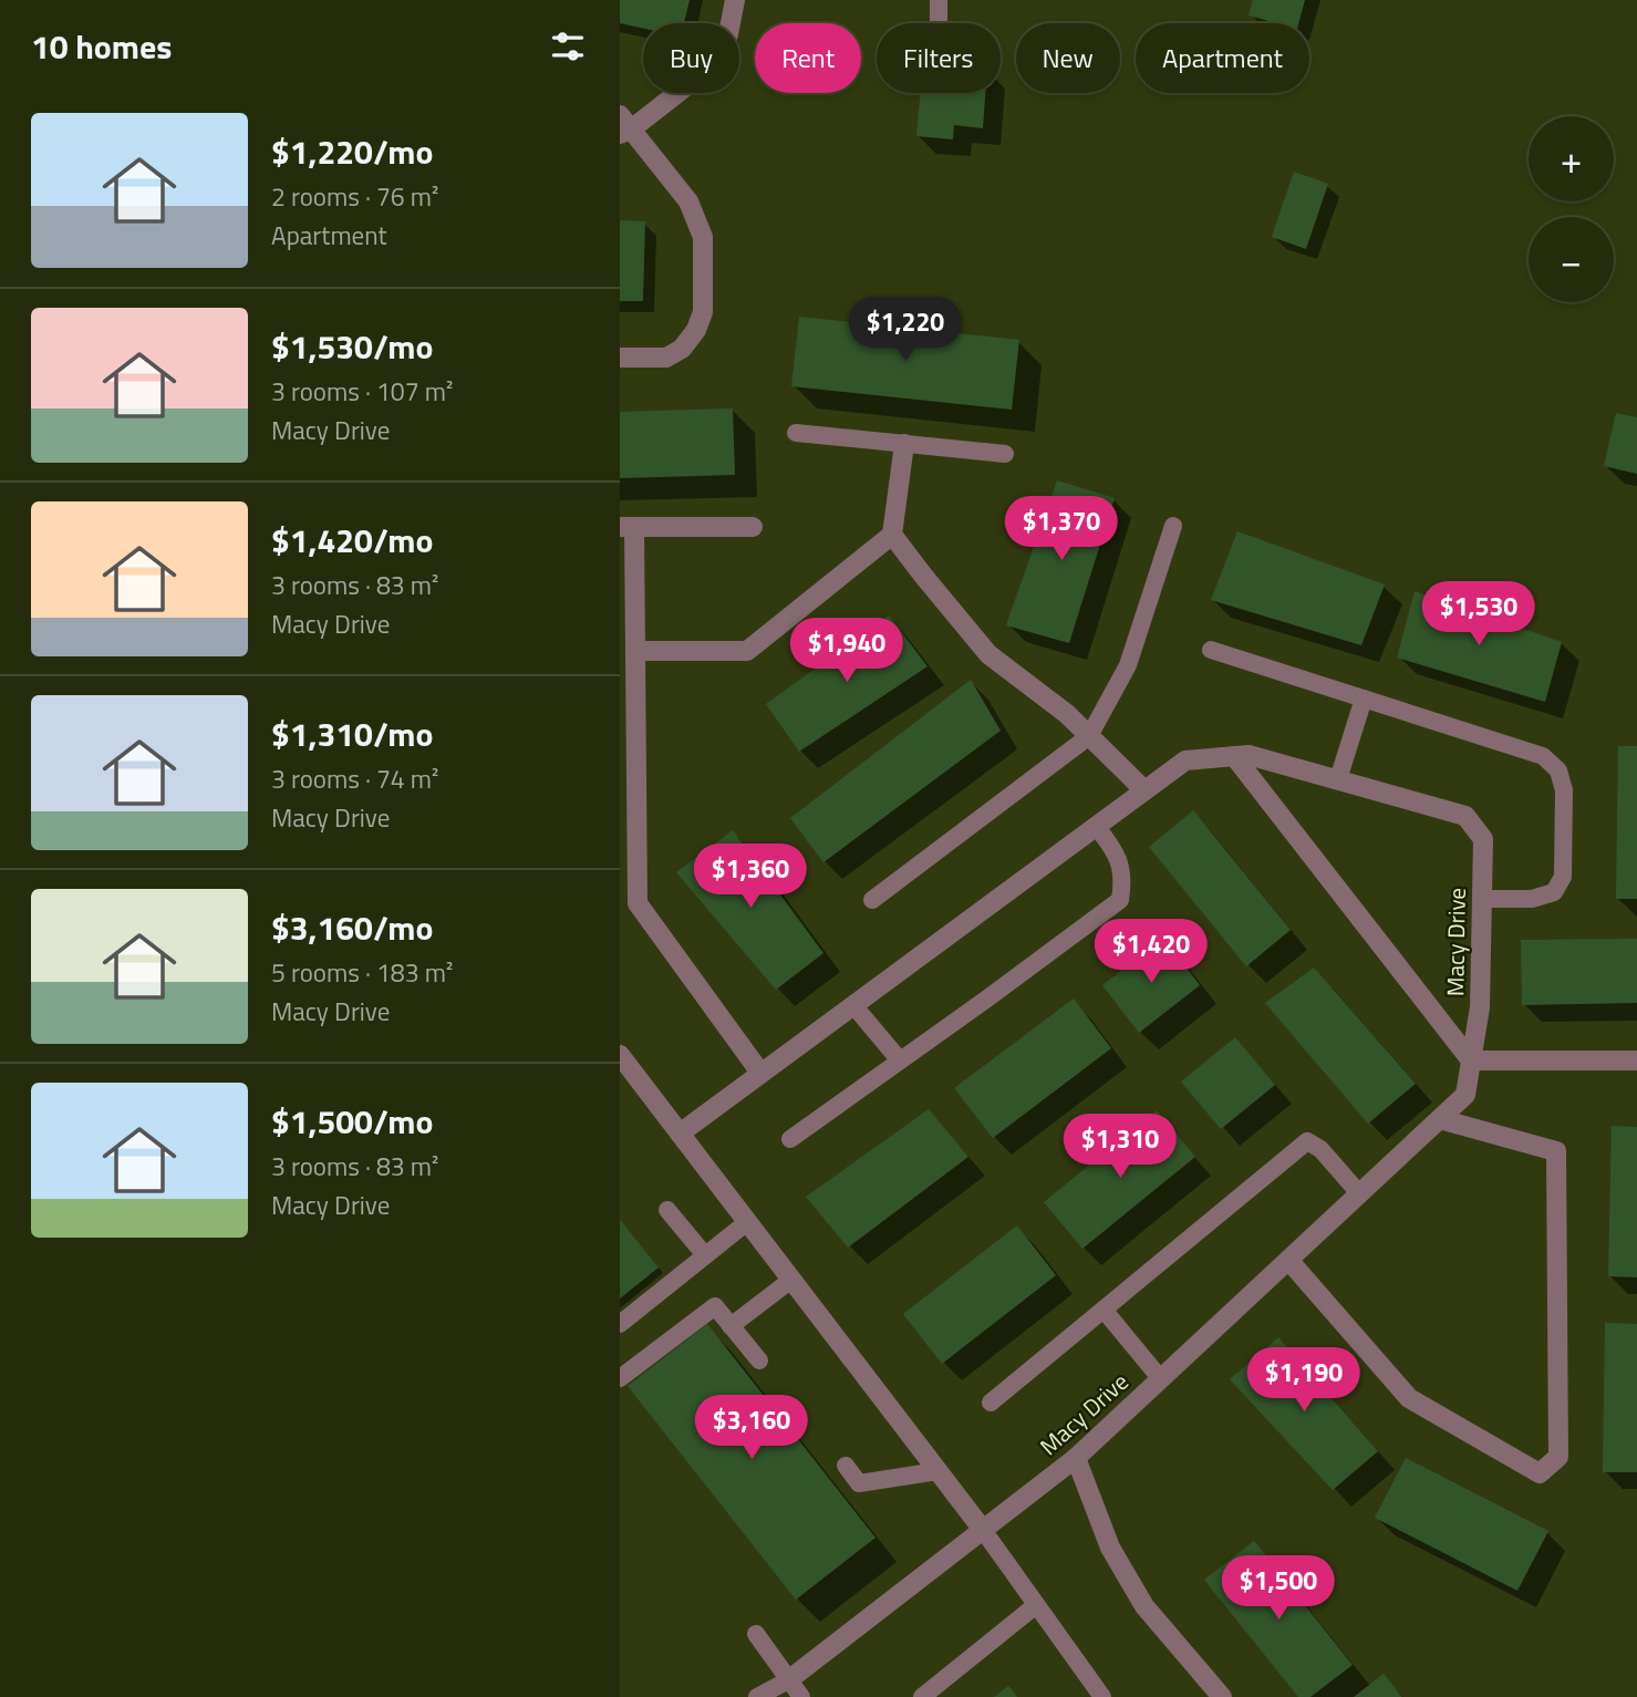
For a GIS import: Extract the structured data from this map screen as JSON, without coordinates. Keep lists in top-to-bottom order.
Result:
{
  "streets": {
    "street": ["Macy Drive"]
  },
  "page": {
    "heading": "10 homes",
    "chip": [
      "Buy",
      "Rent",
      "Filters",
      "New",
      "Apartment"
    ],
    "list": [
      {
        "name": "$1,220/mo",
        "note": "2 rooms · 76 m² · Apartment"
      },
      {
        "name": "$1,530/mo",
        "note": "3 rooms · 107 m² · Macy Drive"
      },
      {
        "name": "$1,420/mo",
        "note": "3 rooms · 83 m² · Macy Drive"
      },
      {
        "name": "$1,310/mo",
        "note": "3 rooms · 74 m² · Macy Drive"
      },
      {
        "name": "$3,160/mo",
        "note": "5 rooms · 183 m² · Macy Drive"
      },
      {
        "name": "$1,500/mo",
        "note": "3 rooms · 83 m² · Macy Drive"
      }
    ],
    "map_buttons": ["+", "−"],
    "price": [
      "$1,220",
      "$1,370",
      "$1,530",
      "$1,940",
      "$1,360",
      "$1,420",
      "$1,310",
      "$1,190",
      "$3,160",
      "$1,500"
    ]
  }
}
